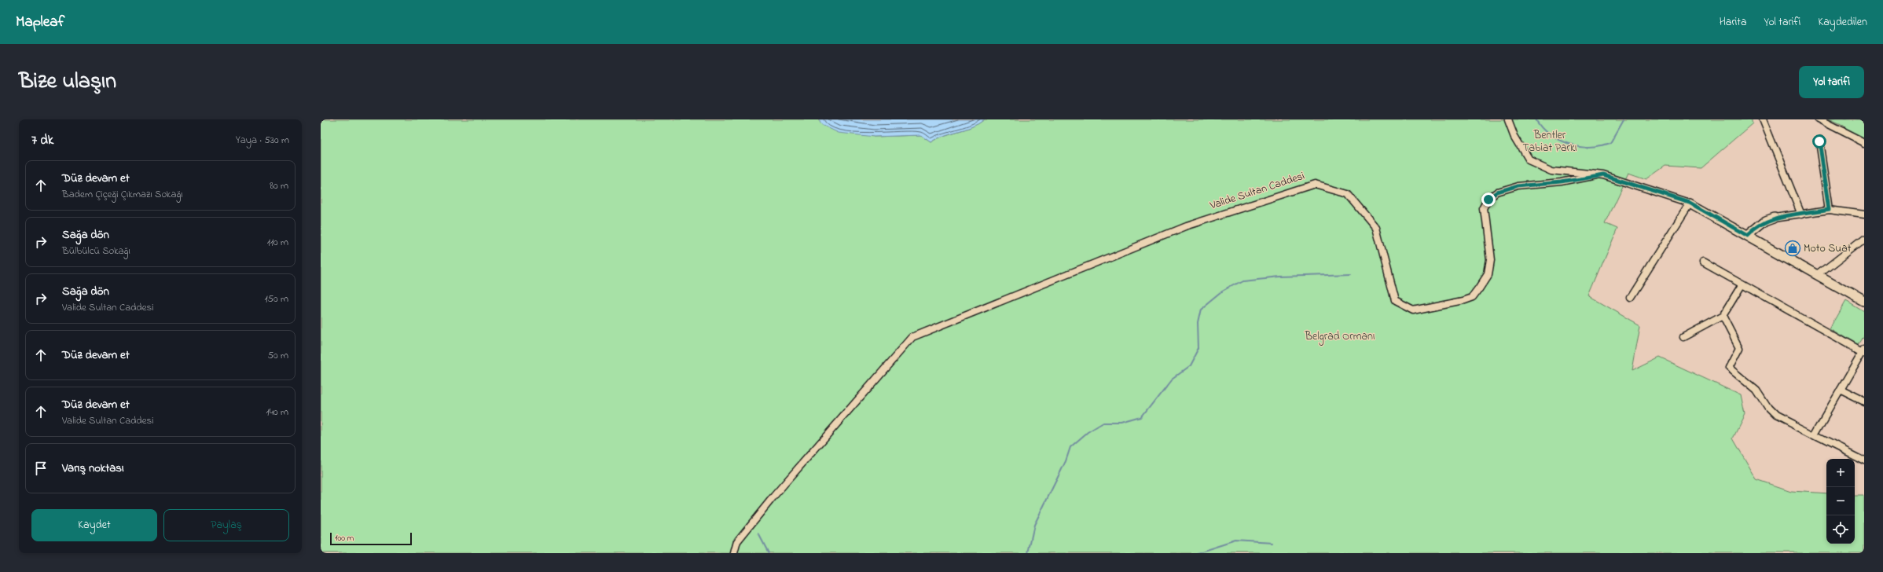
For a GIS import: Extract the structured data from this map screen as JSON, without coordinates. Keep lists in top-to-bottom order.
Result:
{
  "streets": {
    "street": ["Valide Sultan Caddesi"]
  },
  "parks": ["Bentler Tabiat Parkı", "Belgrad Ormanı"],
  "places": {
    "shop": ["Moto Suat"]
  },
  "scale_bar": "100 m",
  "page": {
    "header": "Mapleaf",
    "nav": ["Harita", "Yol tarifi", "Kaydedilen"],
    "title": "Bize ulaşın",
    "buttons": [
      "Yol tarifi",
      ["Kaydet", "Paylaş"]
    ],
    "heading": ["7 dk", "Yaya · 530 m"],
    "list": [
      ["Düz devam et", "Badem Çiçeği Çıkmazı Sokağı", "80 m"],
      ["Sağa dön", "Bülbülcü Sokağı", "110 m"],
      ["Sağa dön", "Valide Sultan Caddesi", "150 m"],
      ["Düz devam et", "50 m"],
      ["Düz devam et", "Valide Sultan Caddesi", "140 m"],
      "Varış noktası"
    ],
    "map_buttons": ["+", "−"],
    "scale": "100 m"
  }
}
